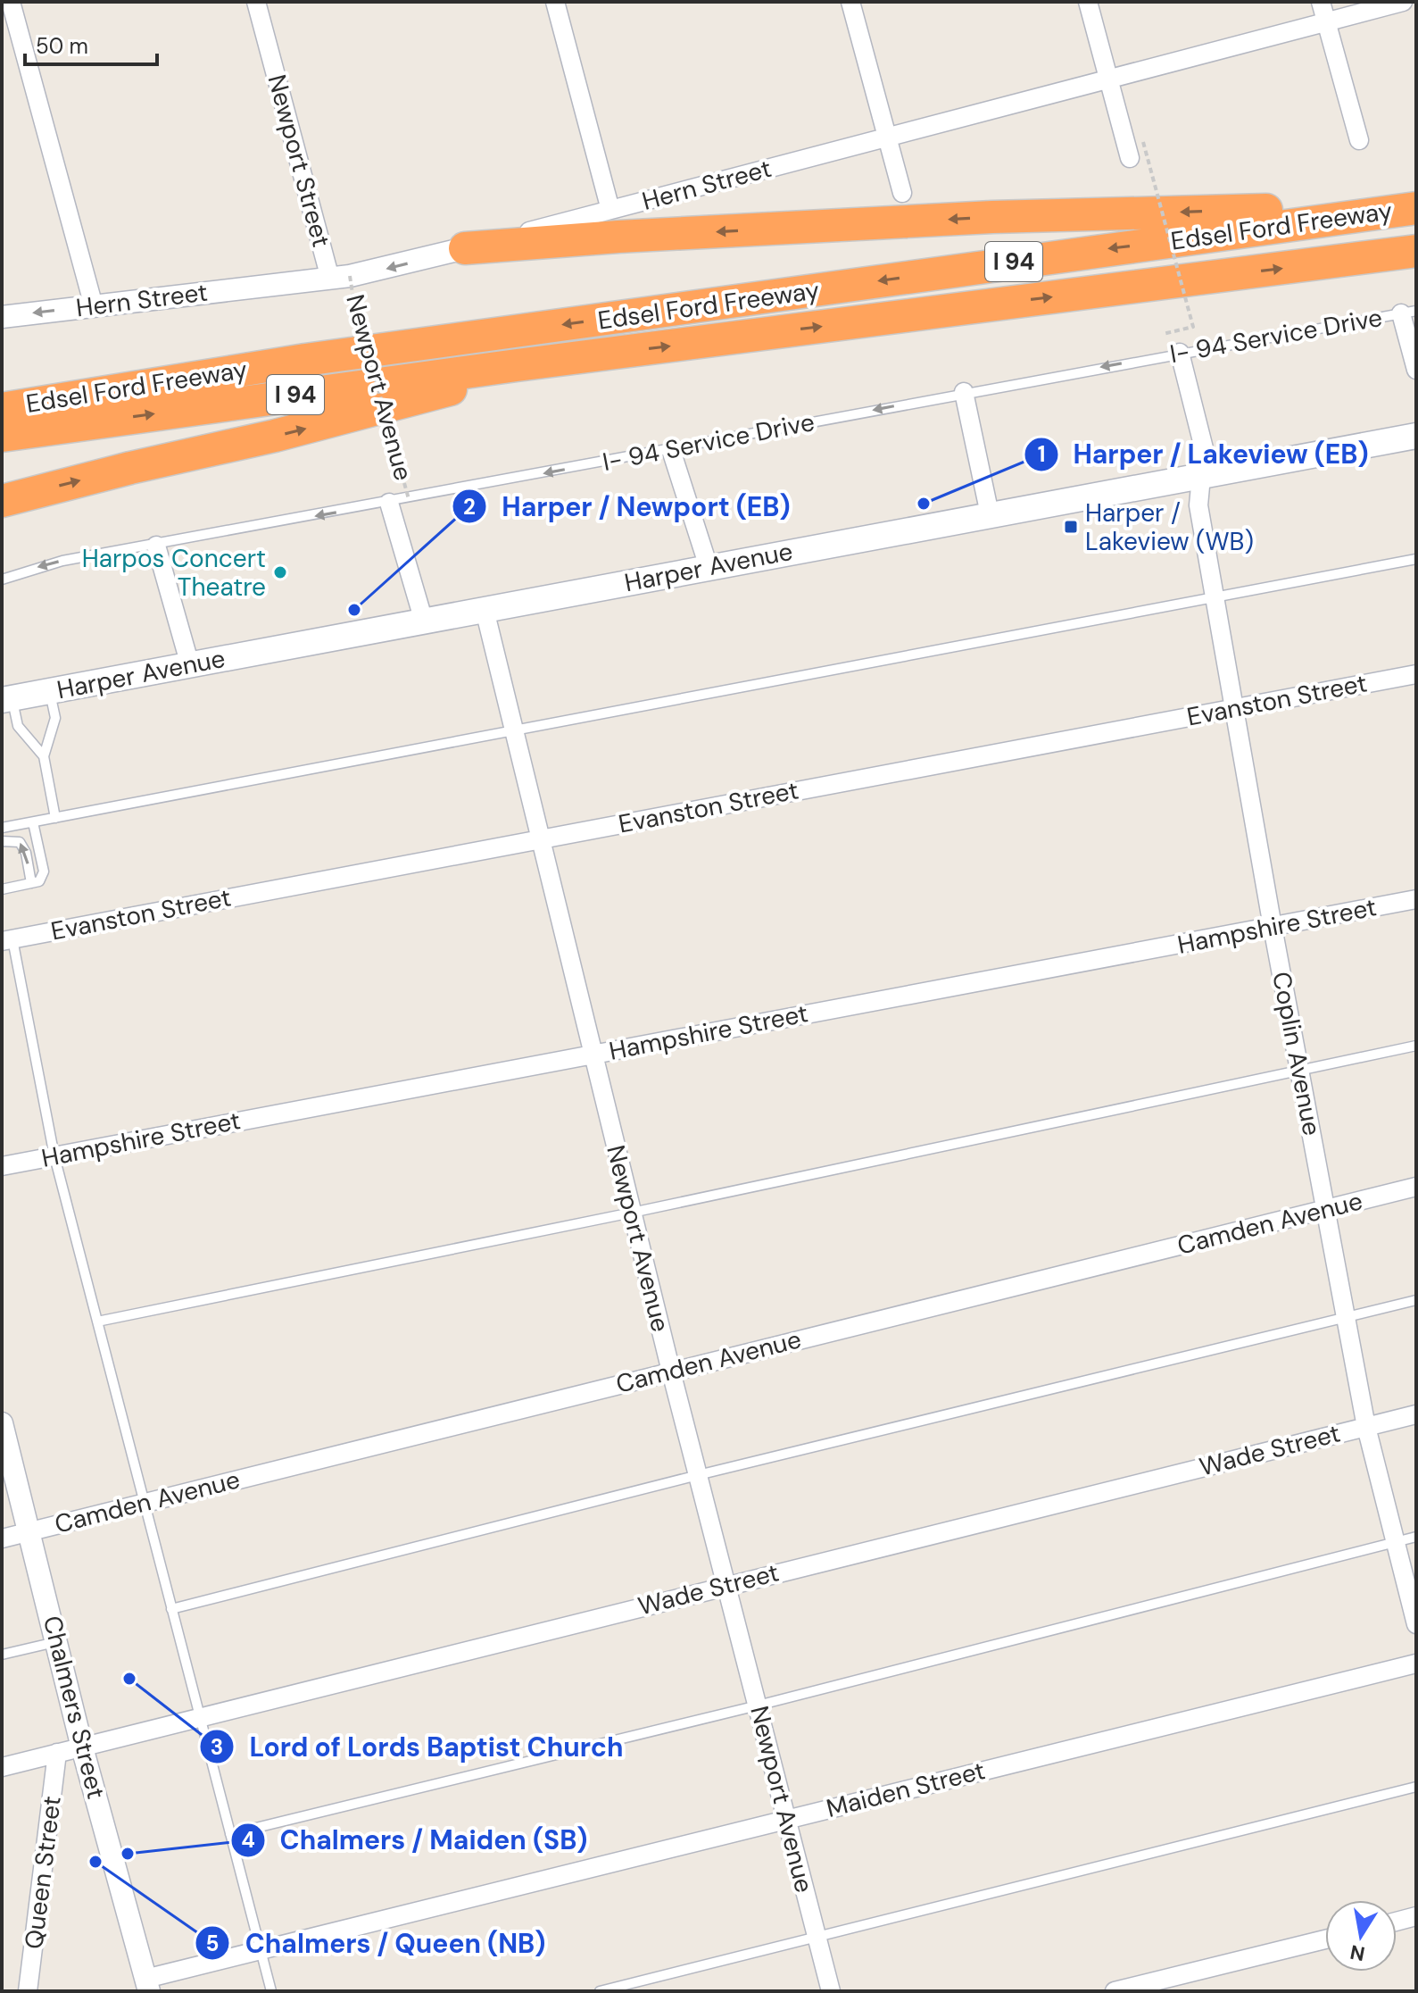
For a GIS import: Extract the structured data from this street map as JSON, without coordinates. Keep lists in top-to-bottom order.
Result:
{
  "streets": {
    "highway": ["Edsel Ford Freeway", "I 94"],
    "main road": ["Harper Avenue"],
    "street": [
      "Newport Street",
      "Hern Street",
      "Newport Avenue",
      "Evanston Street",
      "Hampshire Street",
      "Coplin Avenue",
      "Camden Avenue",
      "Wade Street",
      "Chalmers Street",
      "Maiden Street",
      "Queen Street"
    ],
    "lane": ["I- 94 Service Drive"]
  },
  "crossings": [
    ["Newport Street", "Hern Street"],
    ["Newport Street", "Newport Avenue"],
    ["Hern Street", "Newport Avenue"],
    ["I- 94 Service Drive", "Newport Avenue"],
    ["I- 94 Service Drive", "Coplin Avenue"],
    ["Newport Avenue", "Harper Avenue"],
    ["Newport Avenue", "Evanston Street"],
    ["Newport Avenue", "Hampshire Street"],
    ["Newport Avenue", "Camden Avenue"],
    ["Newport Avenue", "Wade Street"],
    ["Newport Avenue", "Maiden Street"],
    ["Harper Avenue", "Coplin Avenue"],
    ["Evanston Street", "Coplin Avenue"],
    ["Hampshire Street", "Coplin Avenue"],
    ["Coplin Avenue", "Camden Avenue"],
    ["Coplin Avenue", "Wade Street"],
    ["Camden Avenue", "Chalmers Street"],
    ["Wade Street", "Chalmers Street"],
    ["Wade Street", "Queen Street"],
    ["Chalmers Street", "Maiden Street"]
  ],
  "one_way": ["I- 94 Service Drive"],
  "places": {
    "other": [
      "Harper / Lakeview (EB)",
      "Harpos Concert Theatre",
      "Harper / Newport (EB)",
      "Lord of Lords Baptist Church",
      "Chalmers / Maiden (SB)",
      "Chalmers / Queen (NB)"
    ],
    "transit": ["Harper / Lakeview (WB)"]
  },
  "scale_bar": "50 m",
  "north": "bottom"
}
